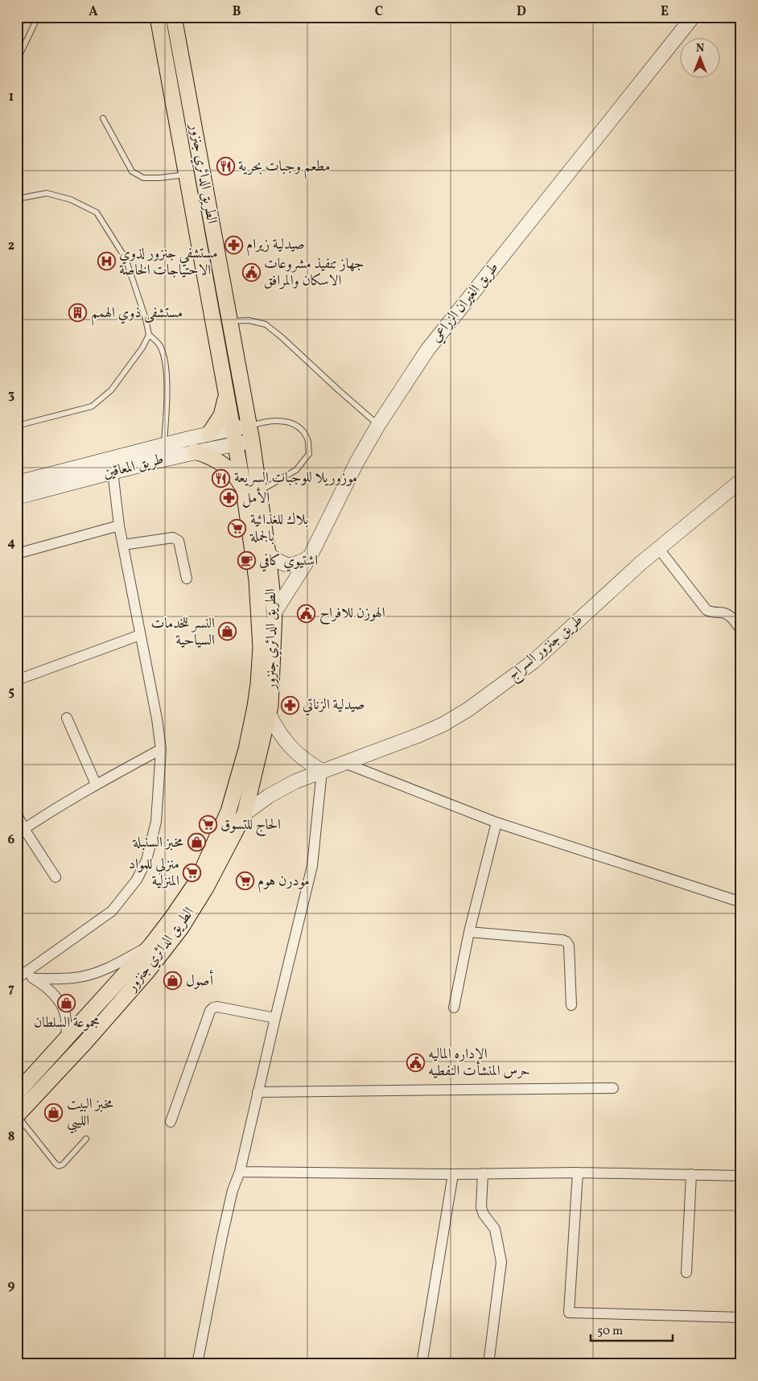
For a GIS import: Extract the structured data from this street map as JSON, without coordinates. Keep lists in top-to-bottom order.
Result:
{
  "streets": {
    "main road": ["الطريق الدائري جنزور"],
    "street": ["طريق الغيران الزراعي", "طريق المعاقين", "طريق جنزور السراج"]
  },
  "crossings": [
    ["الطريق الدائري جنزور", "طريق الغيران الزراعي"],
    ["الطريق الدائري جنزور", "طريق المعاقين"],
    ["الطريق الدائري جنزور", "طريق جنزور السراج"]
  ],
  "places": {
    "restaurant": ["مطعم وجبات بحرية", "موزوريلا للوجبات السريعة"],
    "pharmacy": ["صيدلية زيرام", "الأمل", "صيدلية الزناتي"],
    "hospital": ["مستشفي جنزور لذوي الاحتياجات الخاصة"],
    "public building": ["جهاز تنفيذ مشروعات الاسكان والمرافق", "الهوزن للافراح", "الاداره الماليه حرس المنشأت النفطيه"],
    "building": ["مستشفى ذوي الهمم"],
    "supermarket": [
      "بلاك للغذائية بالجملة",
      "الحاج للتسوق",
      "منزلي للمواد المنزلية",
      "مودرن هوم"
    ],
    "cafe": ["اشتيوي كافي"],
    "shop": [
      "النسر للخدمات السياحية",
      "مخبز السنبلة",
      "أصول",
      "مجموعة السلطان",
      "مخبز البيت الليبي"
    ]
  },
  "scale_bar": "50 m",
  "north": "top",
  "grid": {
    "columns": [
      "A",
      "B",
      "C",
      "D",
      "E"
    ],
    "rows": [
      "1",
      "2",
      "3",
      "4",
      "5",
      "6",
      "7",
      "8",
      "9"
    ]
  }
}
